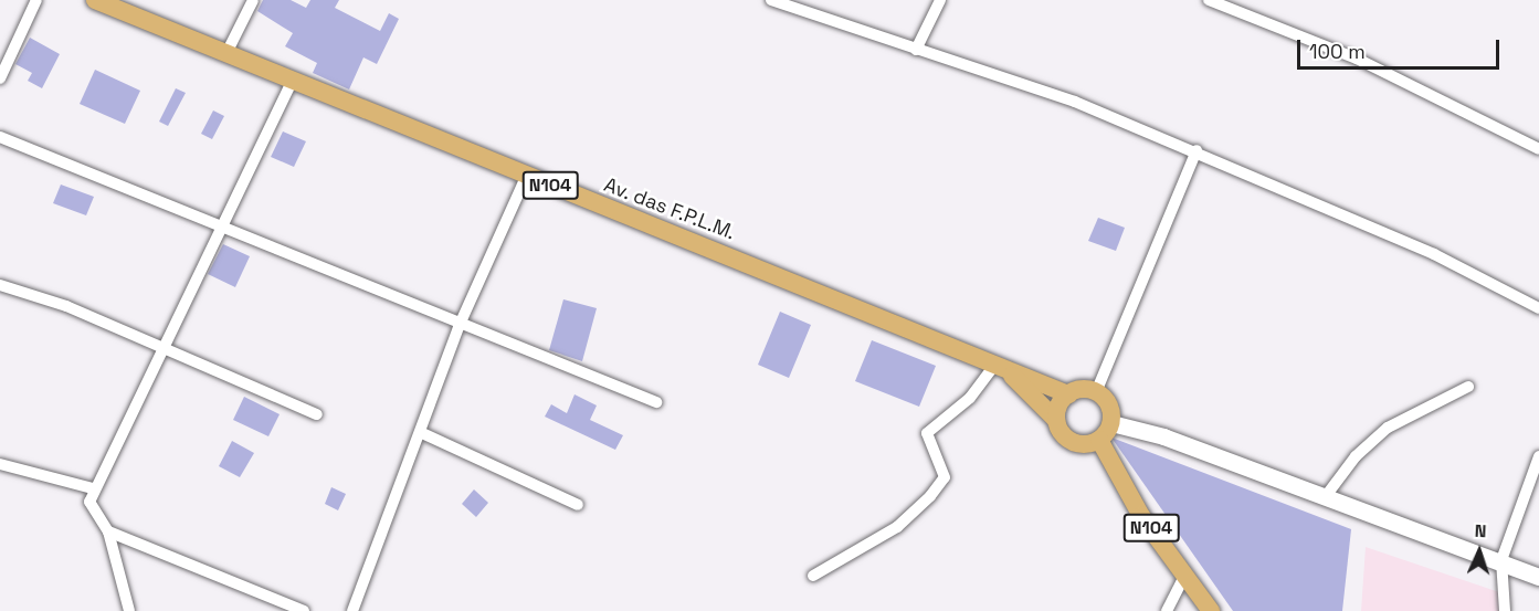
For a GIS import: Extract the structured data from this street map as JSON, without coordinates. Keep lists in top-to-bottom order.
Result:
{
  "streets": {
    "main road": ["N104", "Av. das F.P.L.M."]
  },
  "crossings": [
    ["N104", "Av. das F.P.L.M."]
  ],
  "scale_bar": "100 m",
  "north": "top"
}
